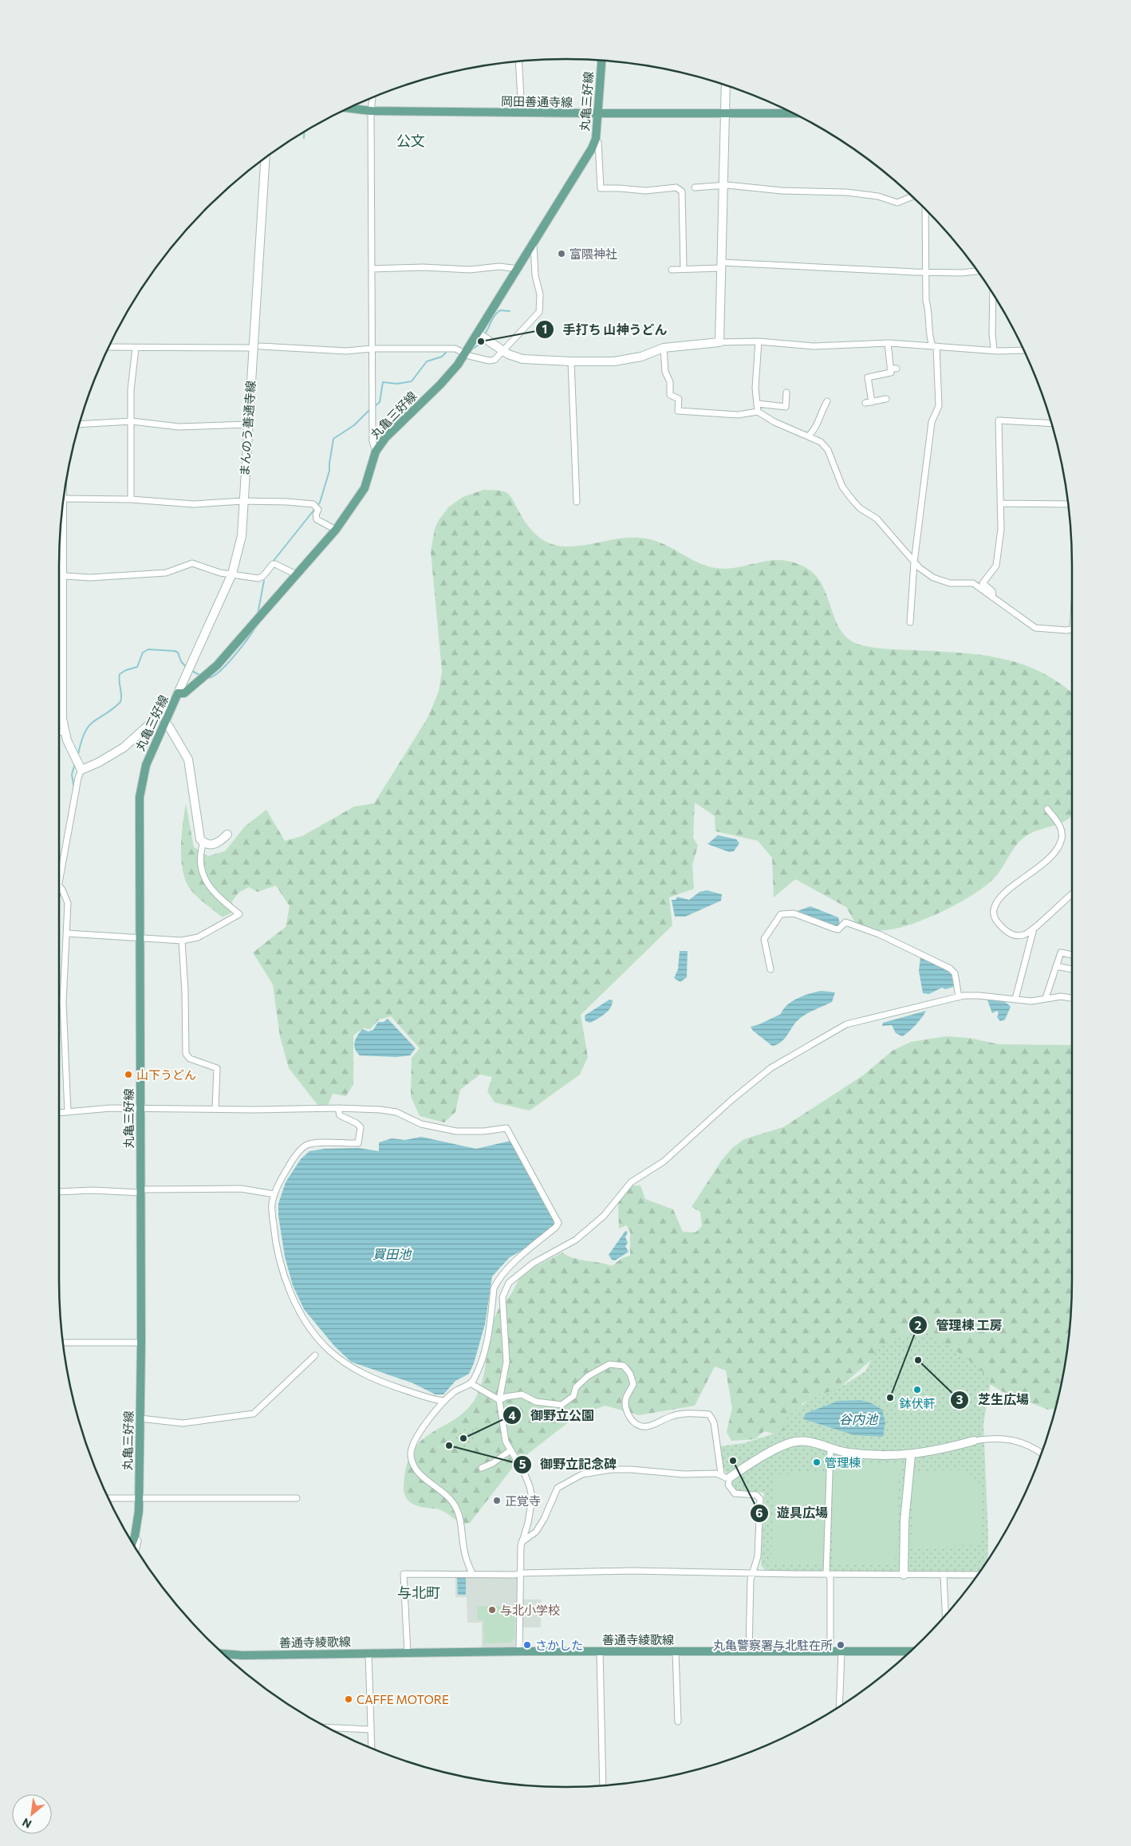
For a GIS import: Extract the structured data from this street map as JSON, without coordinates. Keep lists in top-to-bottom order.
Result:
{
  "streets": {
    "main road": ["岡田善通寺線", "丸亀三好線", "善通寺綾歌線"],
    "street": ["まんのう善通寺線"]
  },
  "crossings": [
    ["岡田善通寺線", "丸亀三好線"],
    ["丸亀三好線", "まんのう善通寺線"]
  ],
  "districts": ["公文", "与北町"],
  "water": ["買田池", "谷内池"],
  "places": [
    "富隈神社",
    "手打ち 山神うどん",
    "山下うどん",
    "芝生広場",
    "鉢伏軒",
    "管理棟 工房",
    "御野立公園",
    "御野立記念碑",
    "遊具広場",
    "管理棟",
    "正覚寺",
    "与北小学校",
    "さかした",
    "丸亀警察署与北駐在所",
    "CAFFE MOTORE"
  ],
  "north": "bottom left"
}
